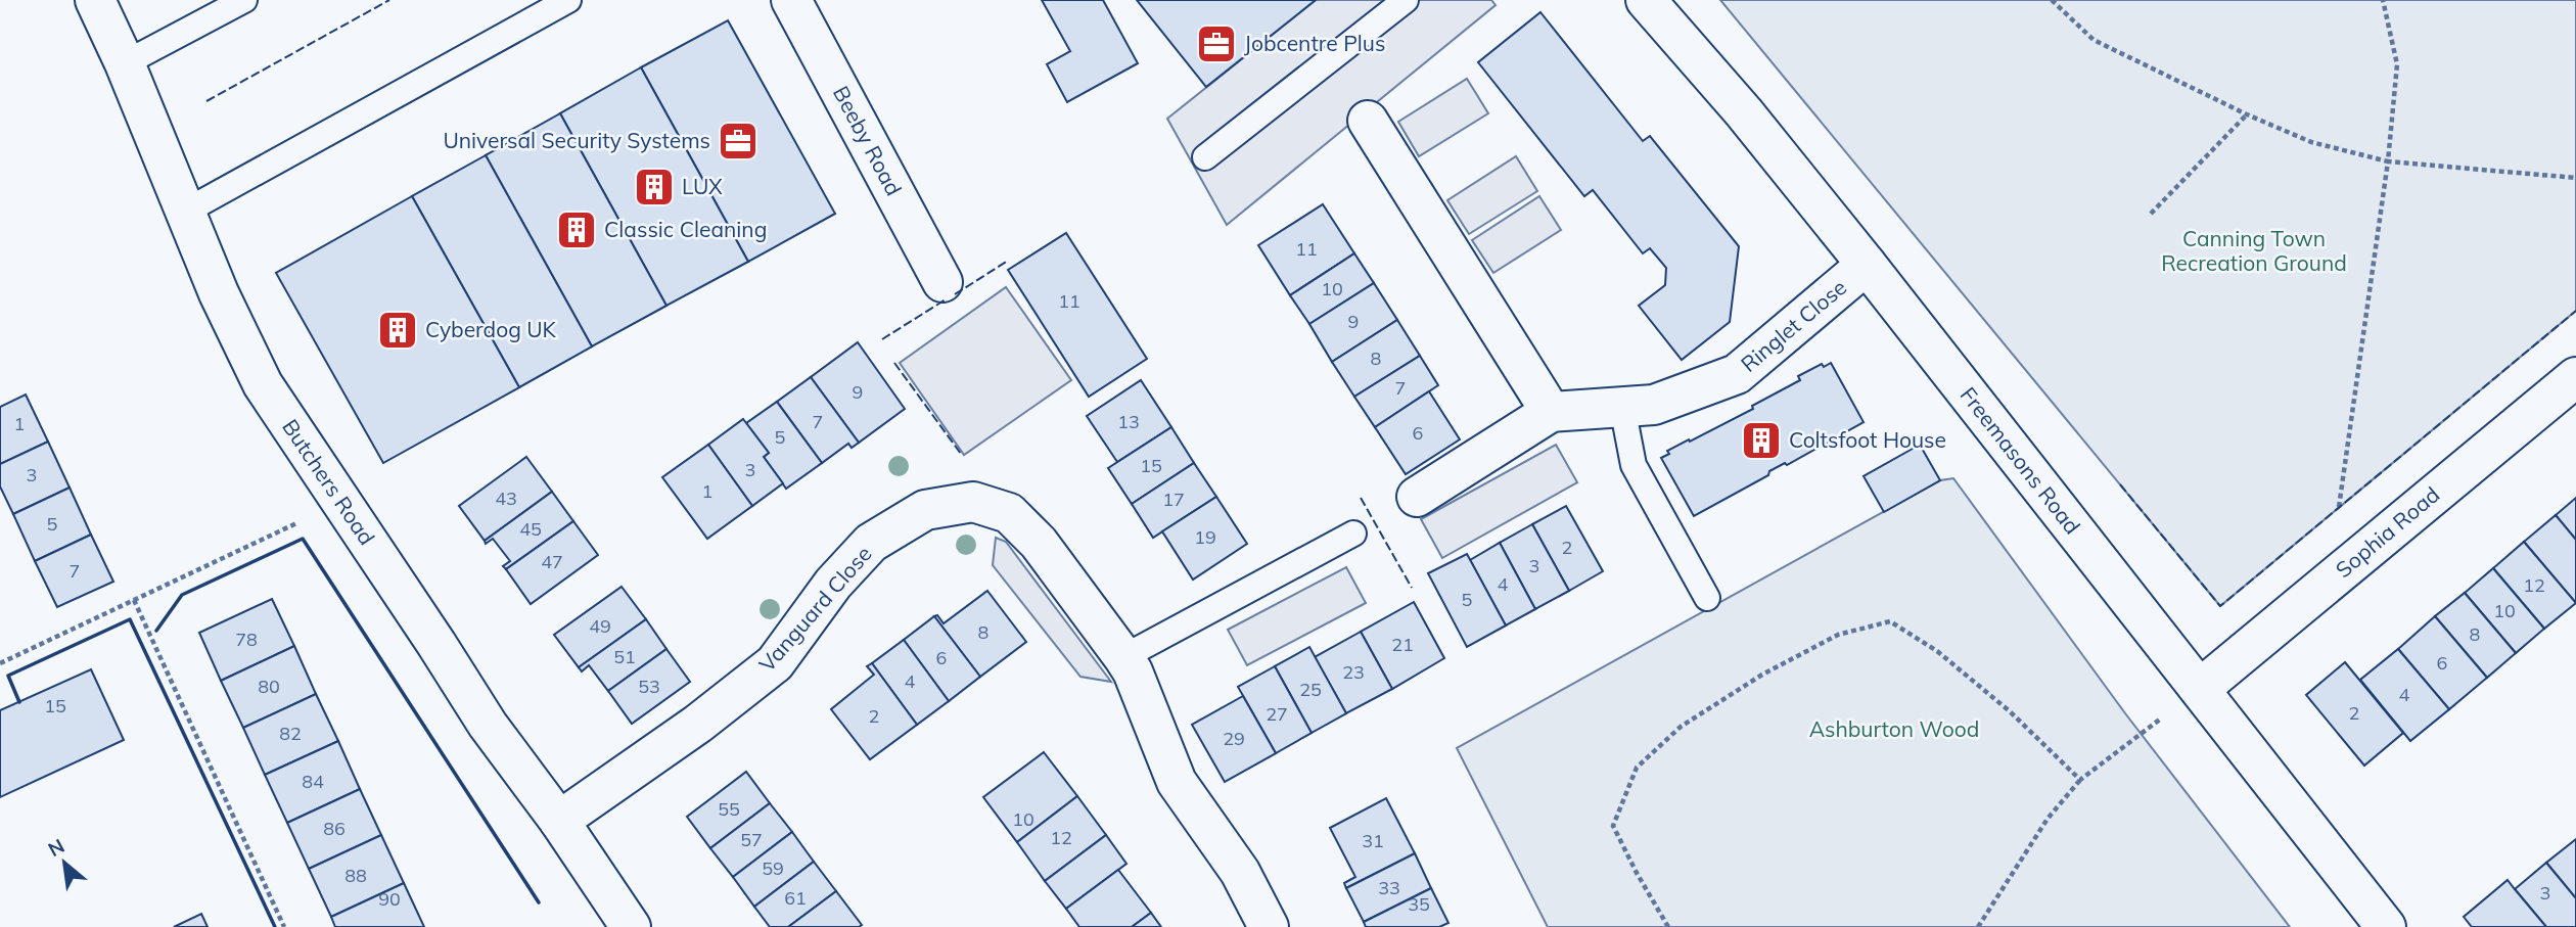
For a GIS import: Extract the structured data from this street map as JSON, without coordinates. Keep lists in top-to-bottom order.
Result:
{
  "streets": {
    "street": [
      "Beeby Road",
      "Ringlet Close",
      "Freemasons Road",
      "Butchers Road",
      "Sophia Road",
      "Vanguard Close"
    ]
  },
  "crossings": [
    ["Ringlet Close", "Freemasons Road"],
    ["Freemasons Road", "Sophia Road"],
    ["Butchers Road", "Vanguard Close"]
  ],
  "parks": ["Canning Town Recreation Ground", "Ashburton Wood"],
  "places": {
    "office": ["Jobcentre Plus", "Universal Security Systems"],
    "building": [
      "LUX",
      "Classic Cleaning",
      "Cyberdog UK",
      "Coltsfoot House"
    ]
  },
  "house_numbers": [
    "11",
    "10",
    "11",
    "9",
    "8",
    "7",
    "9",
    "7",
    "13",
    "1",
    "6",
    "5",
    "15",
    "3",
    "3",
    "1",
    "43",
    "17",
    "5",
    "45",
    "19",
    "2",
    "47",
    "3",
    "7",
    "4",
    "12",
    "5",
    "10",
    "49",
    "8",
    "8",
    "78",
    "21",
    "51",
    "6",
    "6",
    "23",
    "4",
    "80",
    "53",
    "25",
    "4",
    "15",
    "2",
    "27",
    "2",
    "82",
    "29",
    "84",
    "55",
    "10",
    "86",
    "12",
    "57",
    "31",
    "59",
    "88",
    "33",
    "3",
    "61",
    "90",
    "35"
  ],
  "north": "top left"
}
